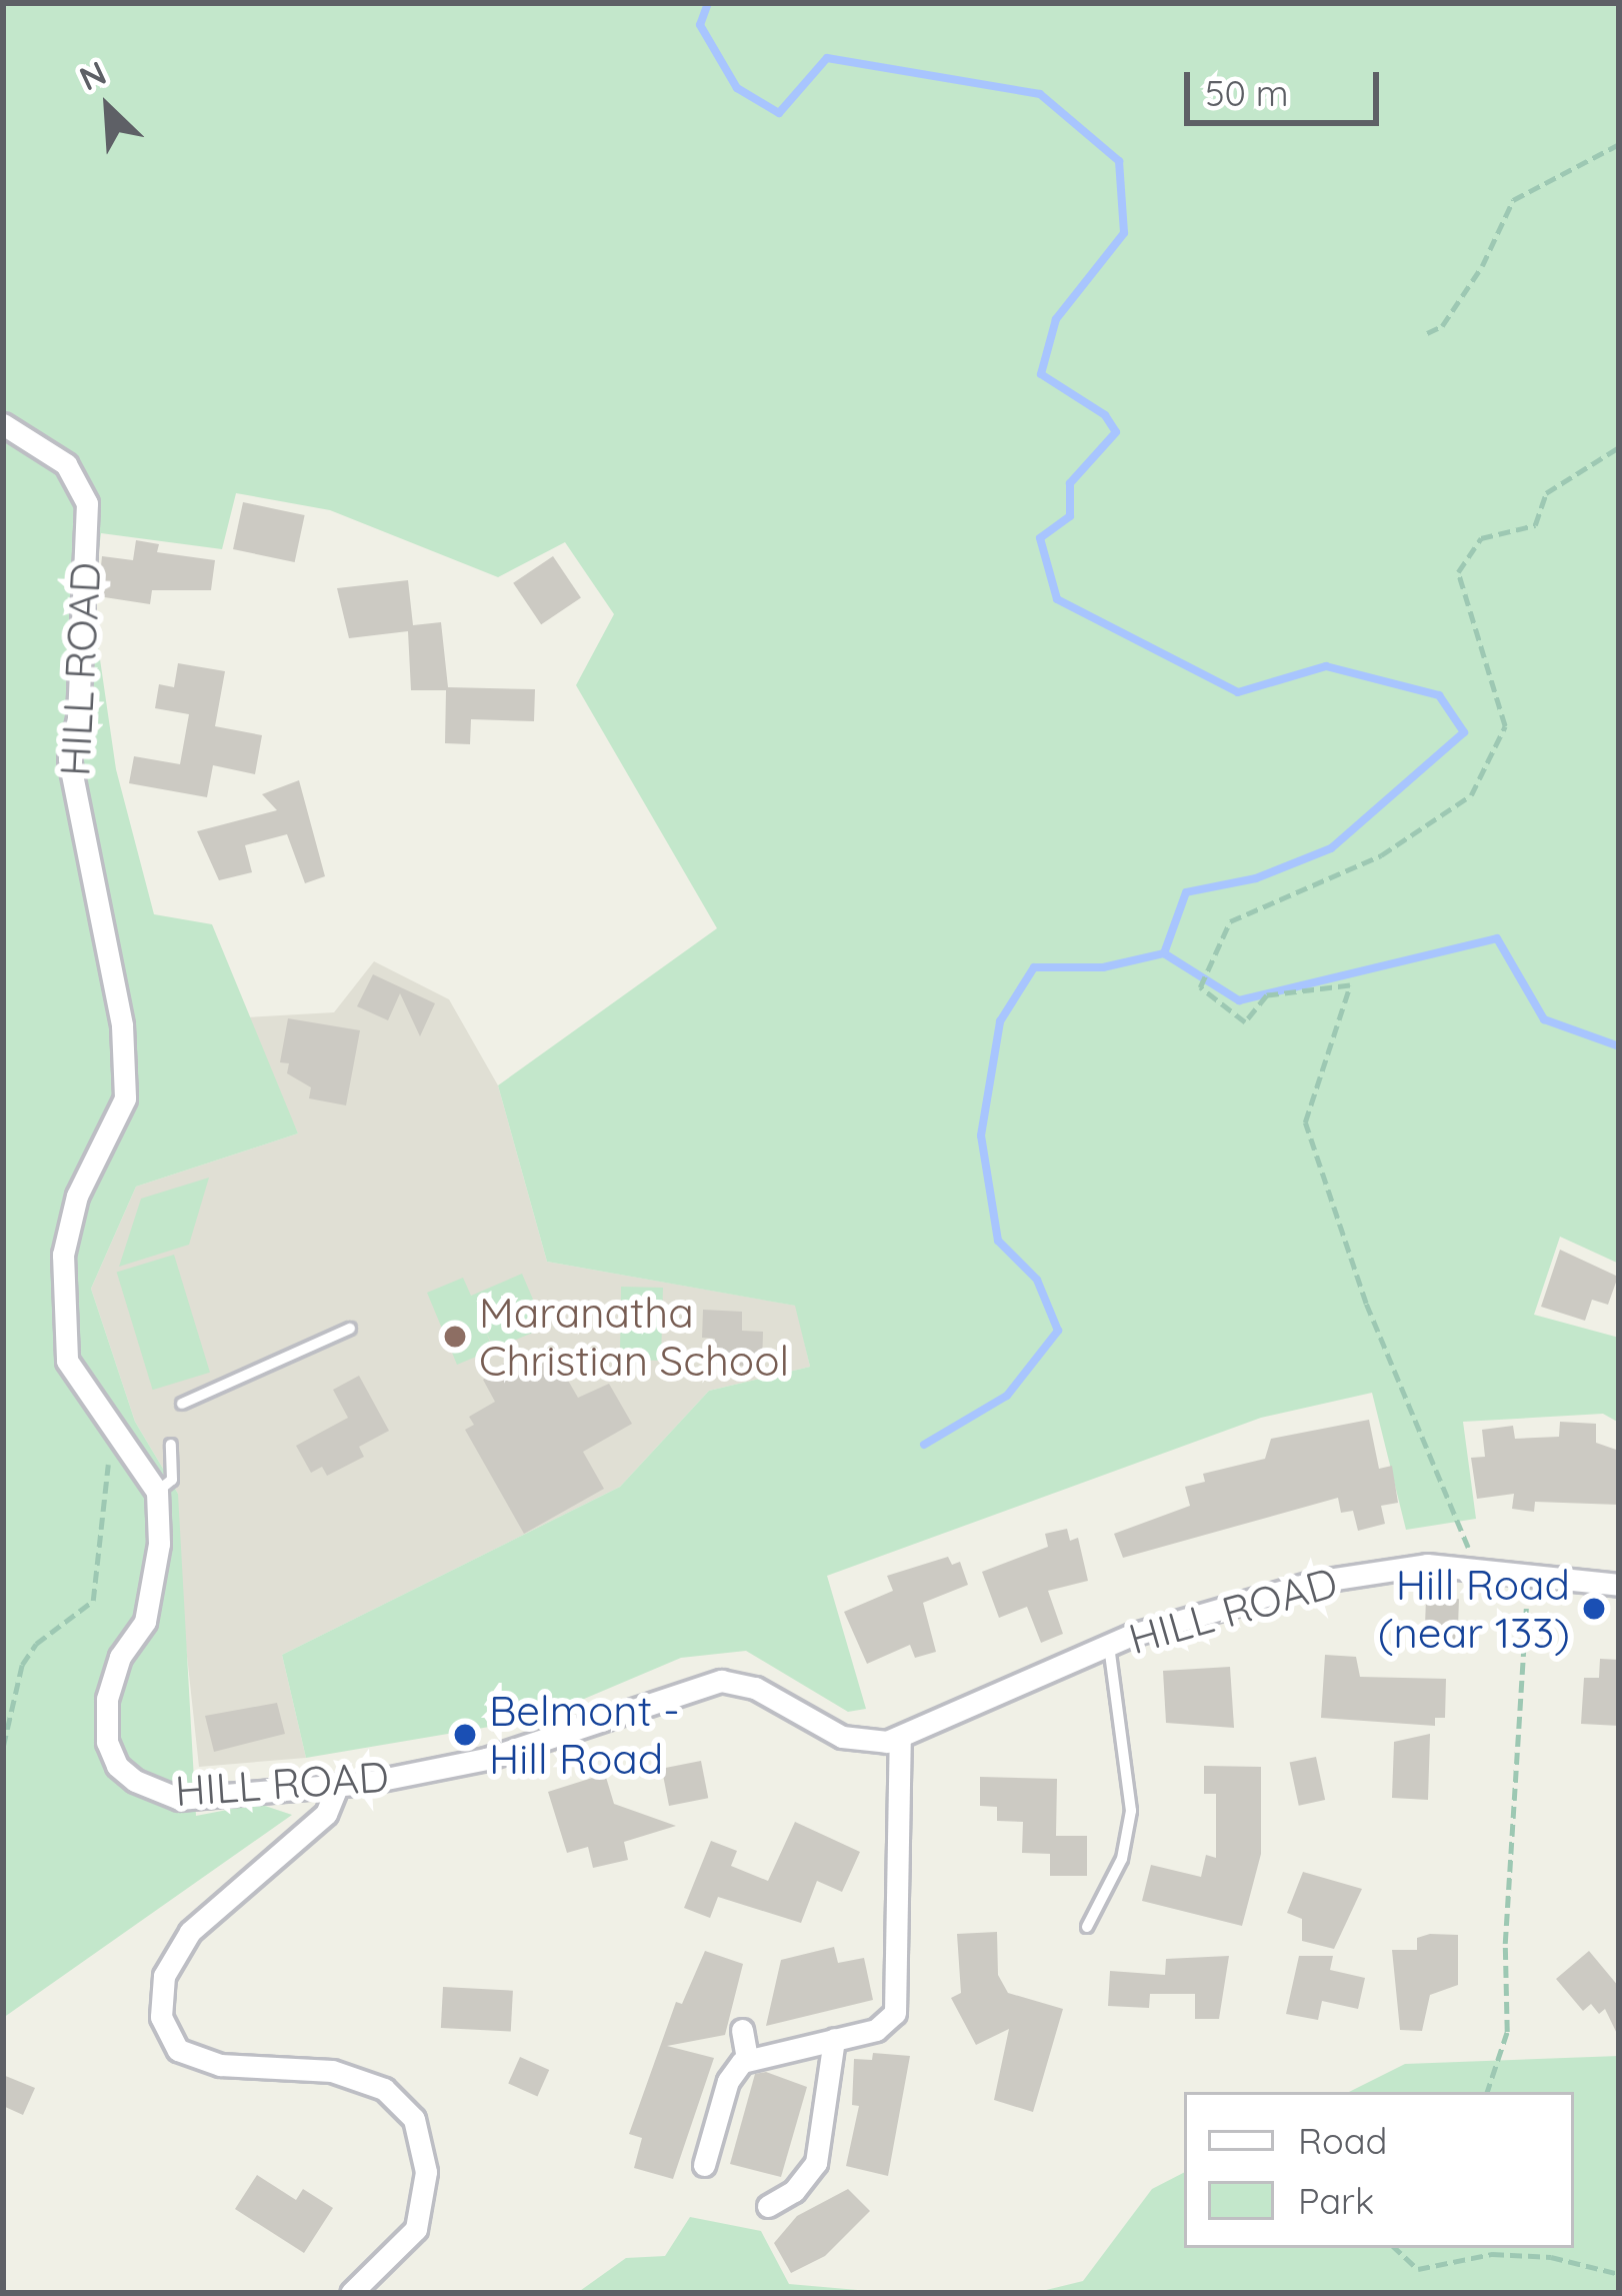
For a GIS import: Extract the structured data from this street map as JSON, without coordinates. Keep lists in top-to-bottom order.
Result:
{
  "streets": {
    "street": ["HILL ROAD"]
  },
  "places": ["Maranatha Christian School", "Hill Road (near 133)", "Belmont - Hill Road"],
  "legend": ["Road", "Park"],
  "scale_bar": "50 m",
  "north": "top left"
}
